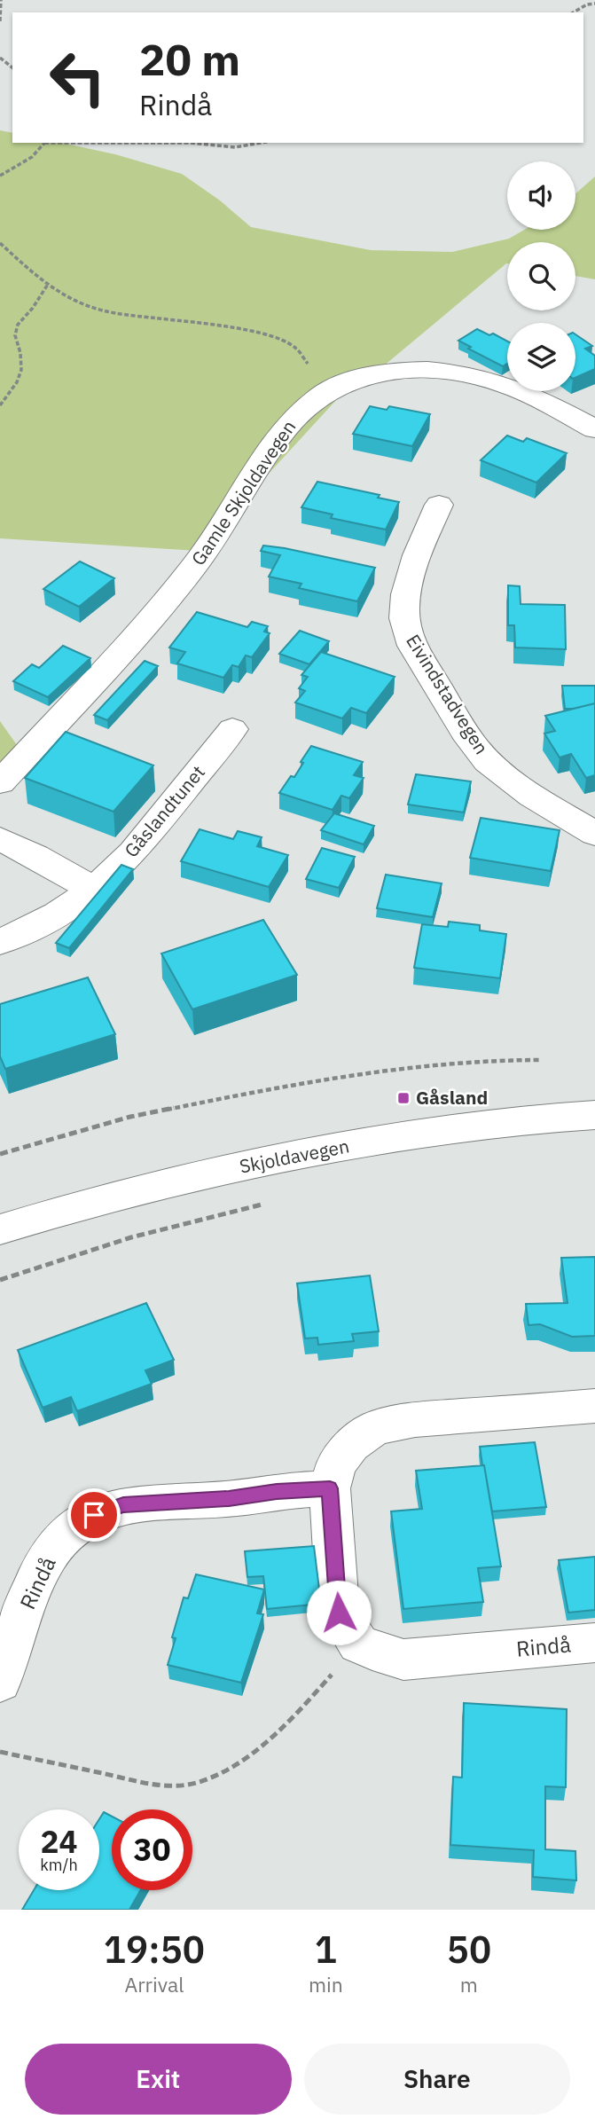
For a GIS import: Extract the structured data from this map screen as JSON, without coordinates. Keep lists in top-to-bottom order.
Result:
{
  "streets": {
    "street": [
      "Gamle Skjoldavegen",
      "Eivindstadvegen",
      "Gåslandtunet",
      "Skjoldavegen",
      "Rindå"
    ]
  },
  "places": {
    "transit": ["Gåsland"]
  },
  "page": {
    "turn": ["20 m", "Rindå"],
    "speed": "24 km/h",
    "limit": "30",
    "eta": [
      "19:50",
      "Arrival",
      "1",
      "min",
      "50",
      "m"
    ],
    "buttons": ["Exit", "Share"]
  }
}
